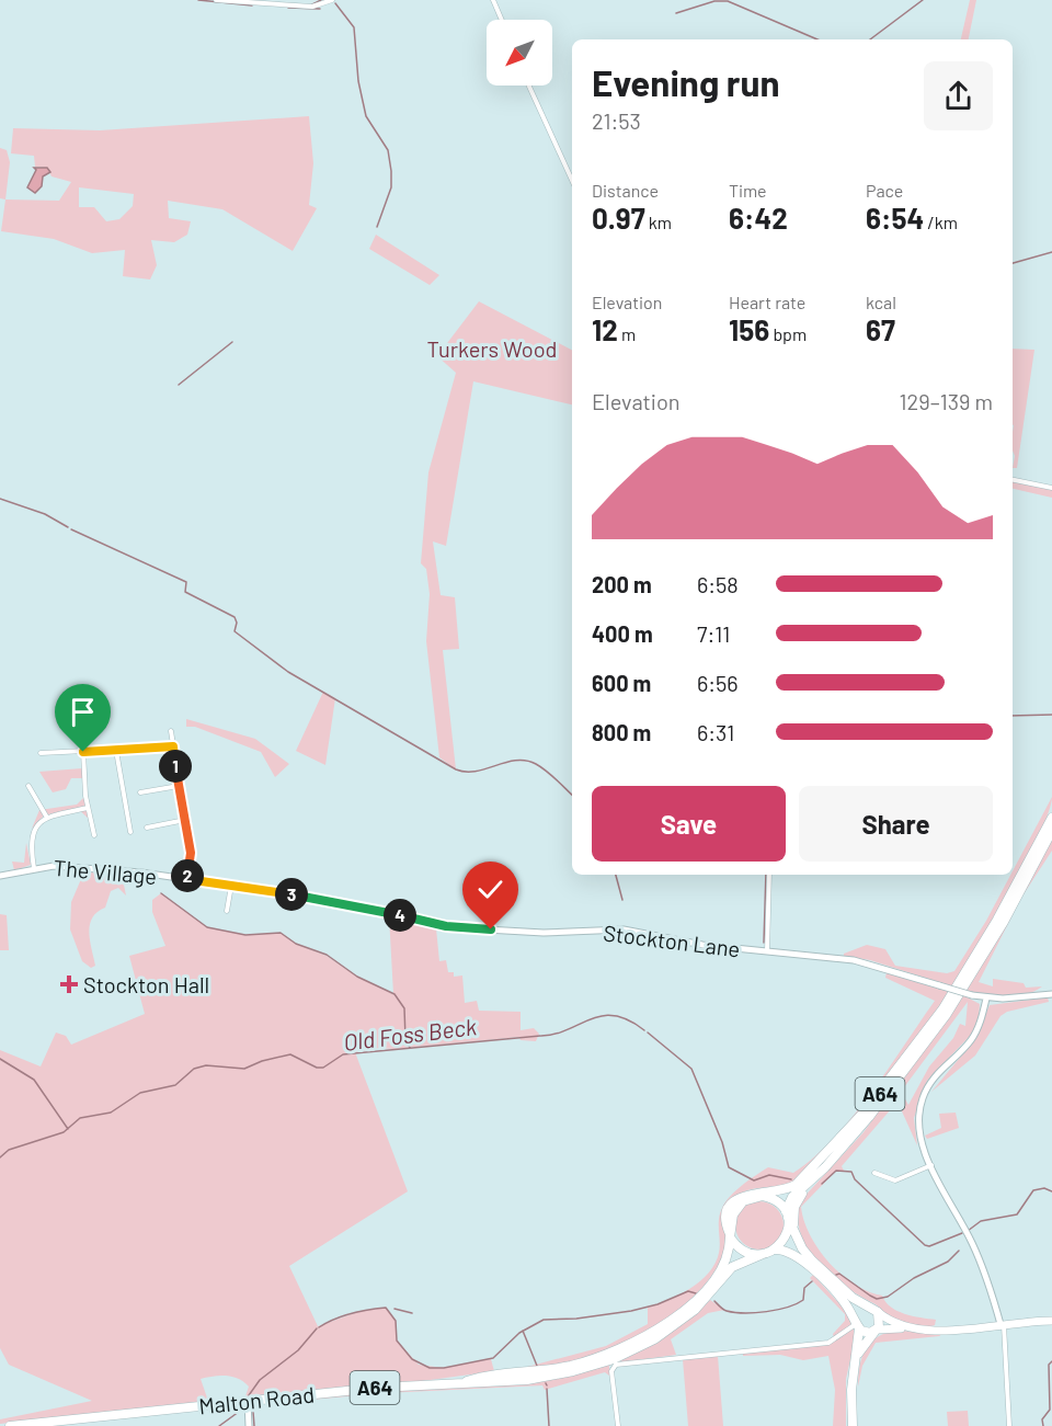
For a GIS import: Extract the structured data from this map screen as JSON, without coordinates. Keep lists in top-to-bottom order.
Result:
{
  "streets": {
    "highway": ["A64", "Malton Road"],
    "street": ["The Village", "Stockton Lane"]
  },
  "crossings": [
    ["The Village", "Stockton Lane"],
    ["A64", "Malton Road"]
  ],
  "water": ["Old Foss Beck"],
  "parks": ["Turkers Wood"],
  "places": {
    "health": ["Stockton Hall"]
  },
  "north": "bottom left",
  "page": {
    "heading": ["Evening run", "21:53"],
    "stats": [
      ["Distance", "0.97 km"],
      ["Time", "6:42"],
      ["Pace", "6:54 /km"],
      ["Elevation", "12 m"],
      ["Heart rate", "156 bpm"],
      ["kcal", "67"]
    ],
    "chart": ["Elevation", "129–139 m"],
    "list": [
      {
        "name": "200 m",
        "note": "6:58"
      },
      {
        "name": "400 m",
        "note": "7:11"
      },
      {
        "name": "600 m",
        "note": "6:56"
      },
      {
        "name": "800 m",
        "note": "6:31"
      }
    ],
    "pins": [
      "1",
      "2",
      "3",
      "4"
    ],
    "buttons": ["Save", "Share"]
  }
}
